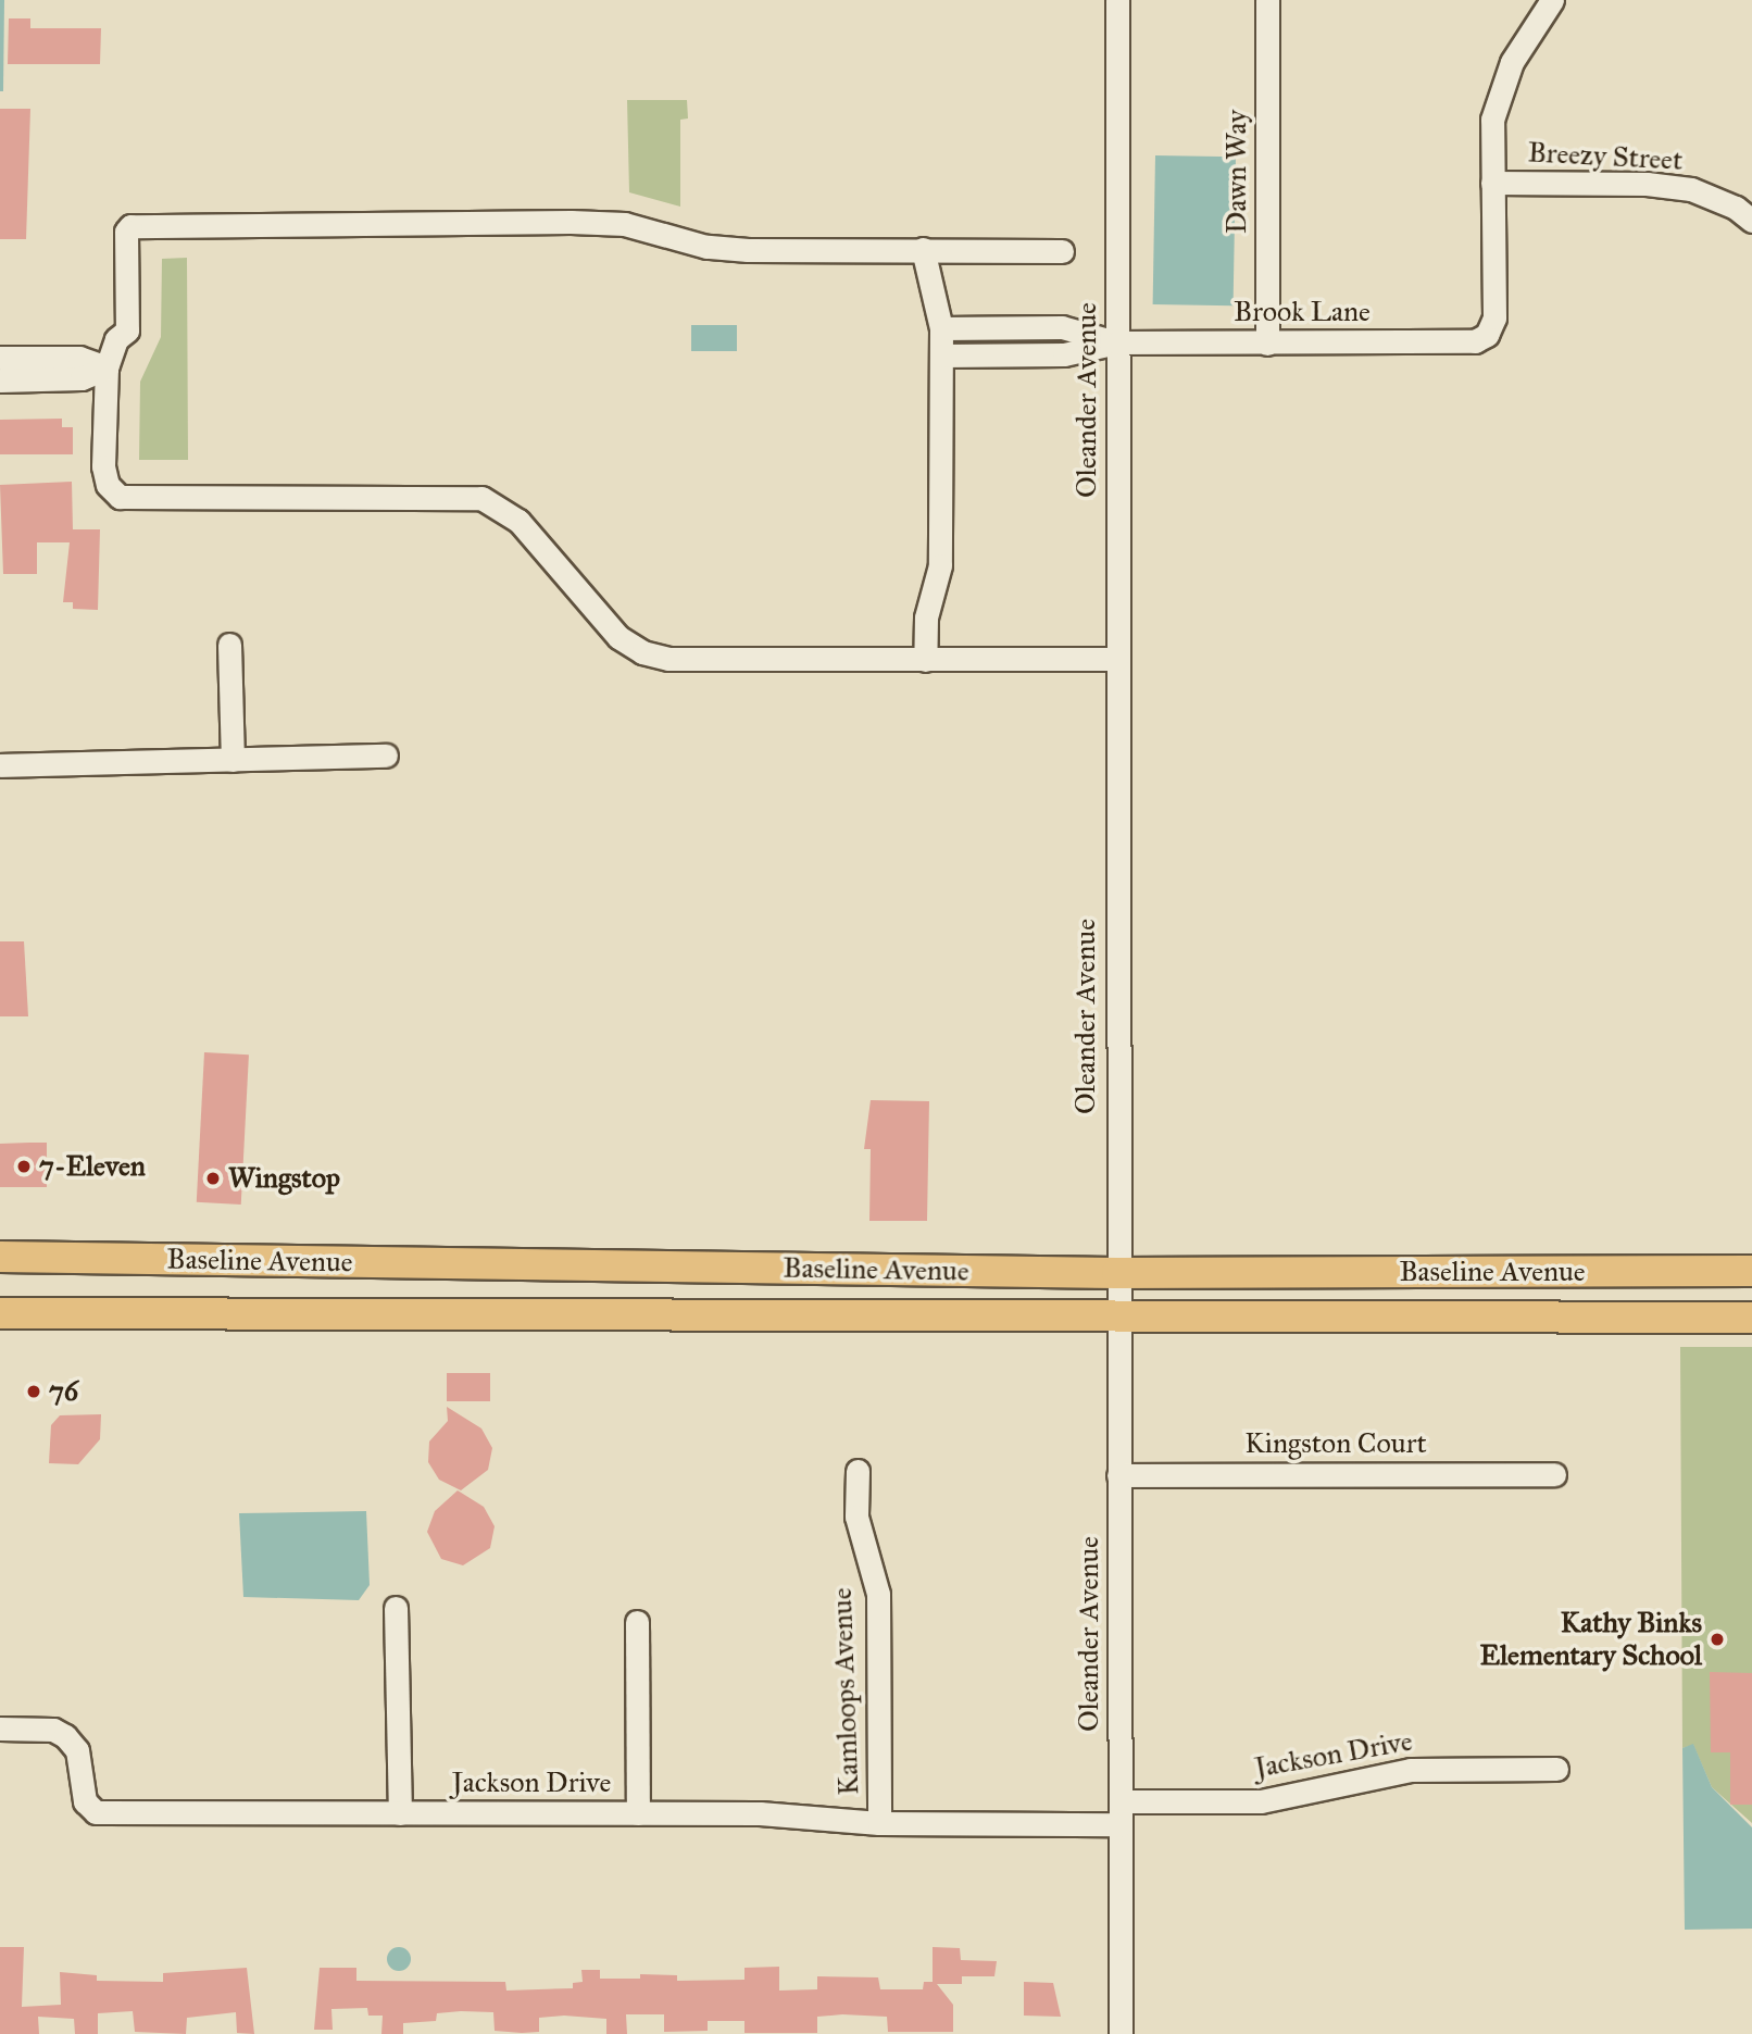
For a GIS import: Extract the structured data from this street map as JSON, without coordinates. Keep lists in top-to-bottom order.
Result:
{
  "streets": {
    "main road": ["Baseline Avenue"],
    "street": [
      "Breezy Street",
      "Dawn Way",
      "Brook Lane",
      "Oleander Avenue",
      "Kingston Court",
      "Kamloops Avenue",
      "Jackson Drive"
    ]
  },
  "crossings": [
    ["Breezy Street", "Brook Lane"],
    ["Dawn Way", "Brook Lane"],
    ["Brook Lane", "Oleander Avenue"],
    ["Oleander Avenue", "Baseline Avenue"],
    ["Oleander Avenue", "Kingston Court"],
    ["Oleander Avenue", "Jackson Drive"],
    ["Kamloops Avenue", "Jackson Drive"]
  ],
  "places": [
    "7-Eleven",
    "Wingstop",
    "76",
    "Kathy Binks Elementary School"
  ]
}
